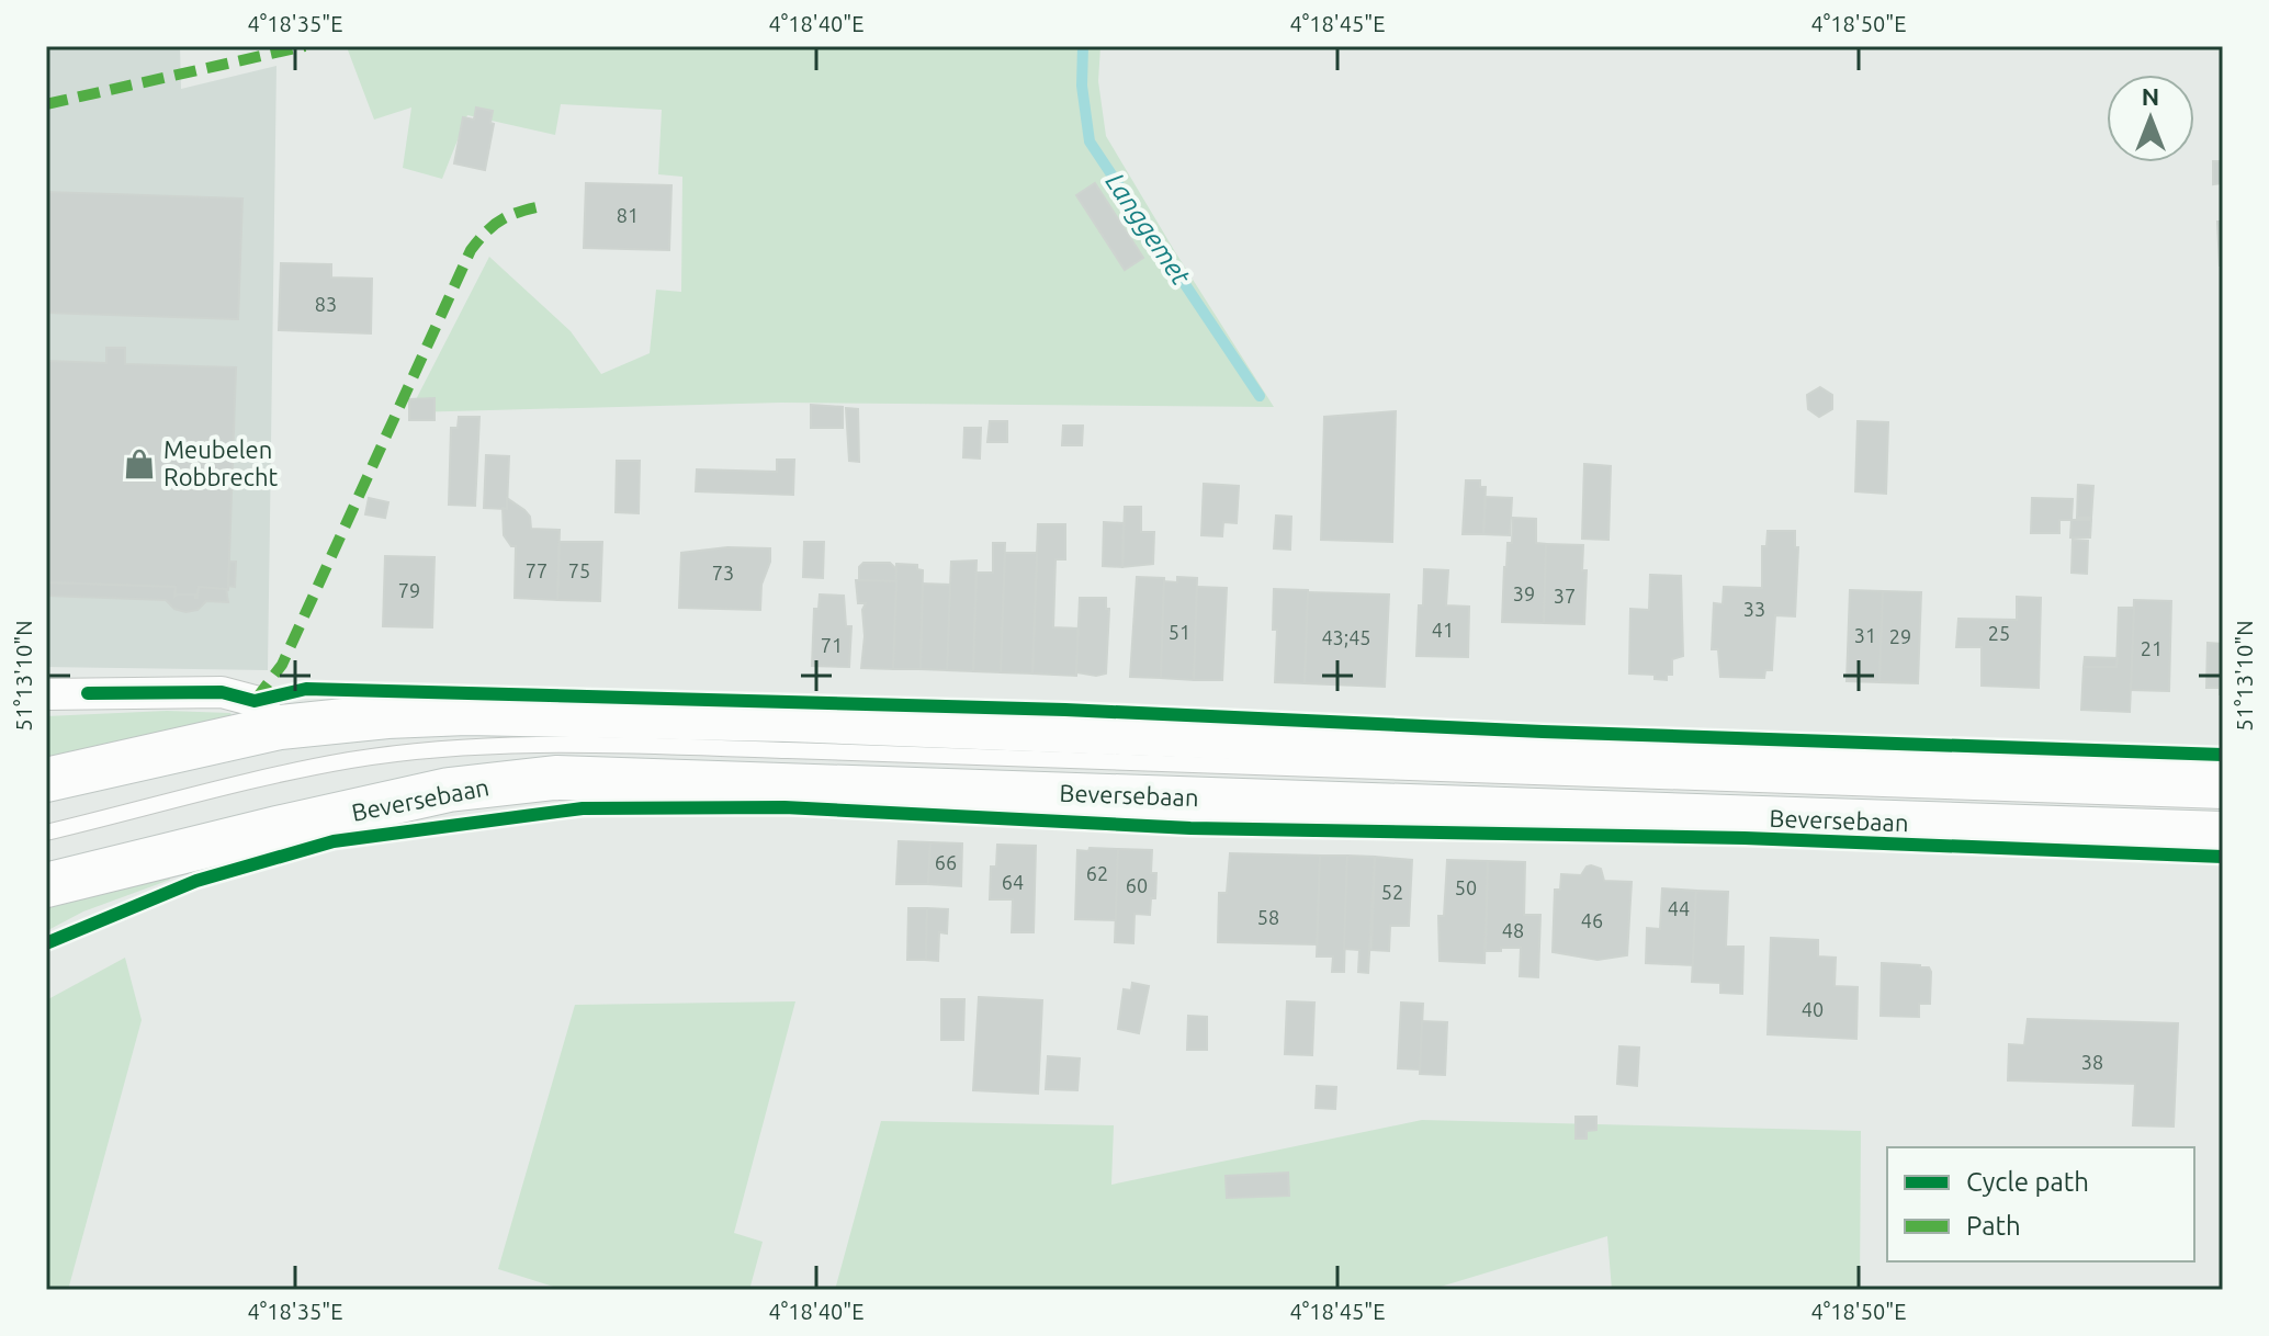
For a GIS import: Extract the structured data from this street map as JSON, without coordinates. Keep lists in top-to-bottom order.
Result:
{
  "streets": {
    "main road": ["Beversebaan"]
  },
  "water": ["Langgemet"],
  "places": {
    "shop": ["Meubelen Robbrecht"]
  },
  "house_numbers": [
    "81",
    "83",
    "77",
    "75",
    "73",
    "79",
    "39",
    "37",
    "33",
    "41",
    "51",
    "25",
    "31",
    "29",
    "43;45",
    "71",
    "21",
    "66",
    "62",
    "64",
    "60",
    "50",
    "52",
    "44",
    "58",
    "46",
    "48",
    "40",
    "38"
  ],
  "legend": ["Cycle path", "Path"],
  "north": "top",
  "coordinates": [
    "4°18'35\"E",
    "4°18'40\"E",
    "4°18'45\"E",
    "4°18'50\"E",
    "51°13'10\"N"
  ]
}
